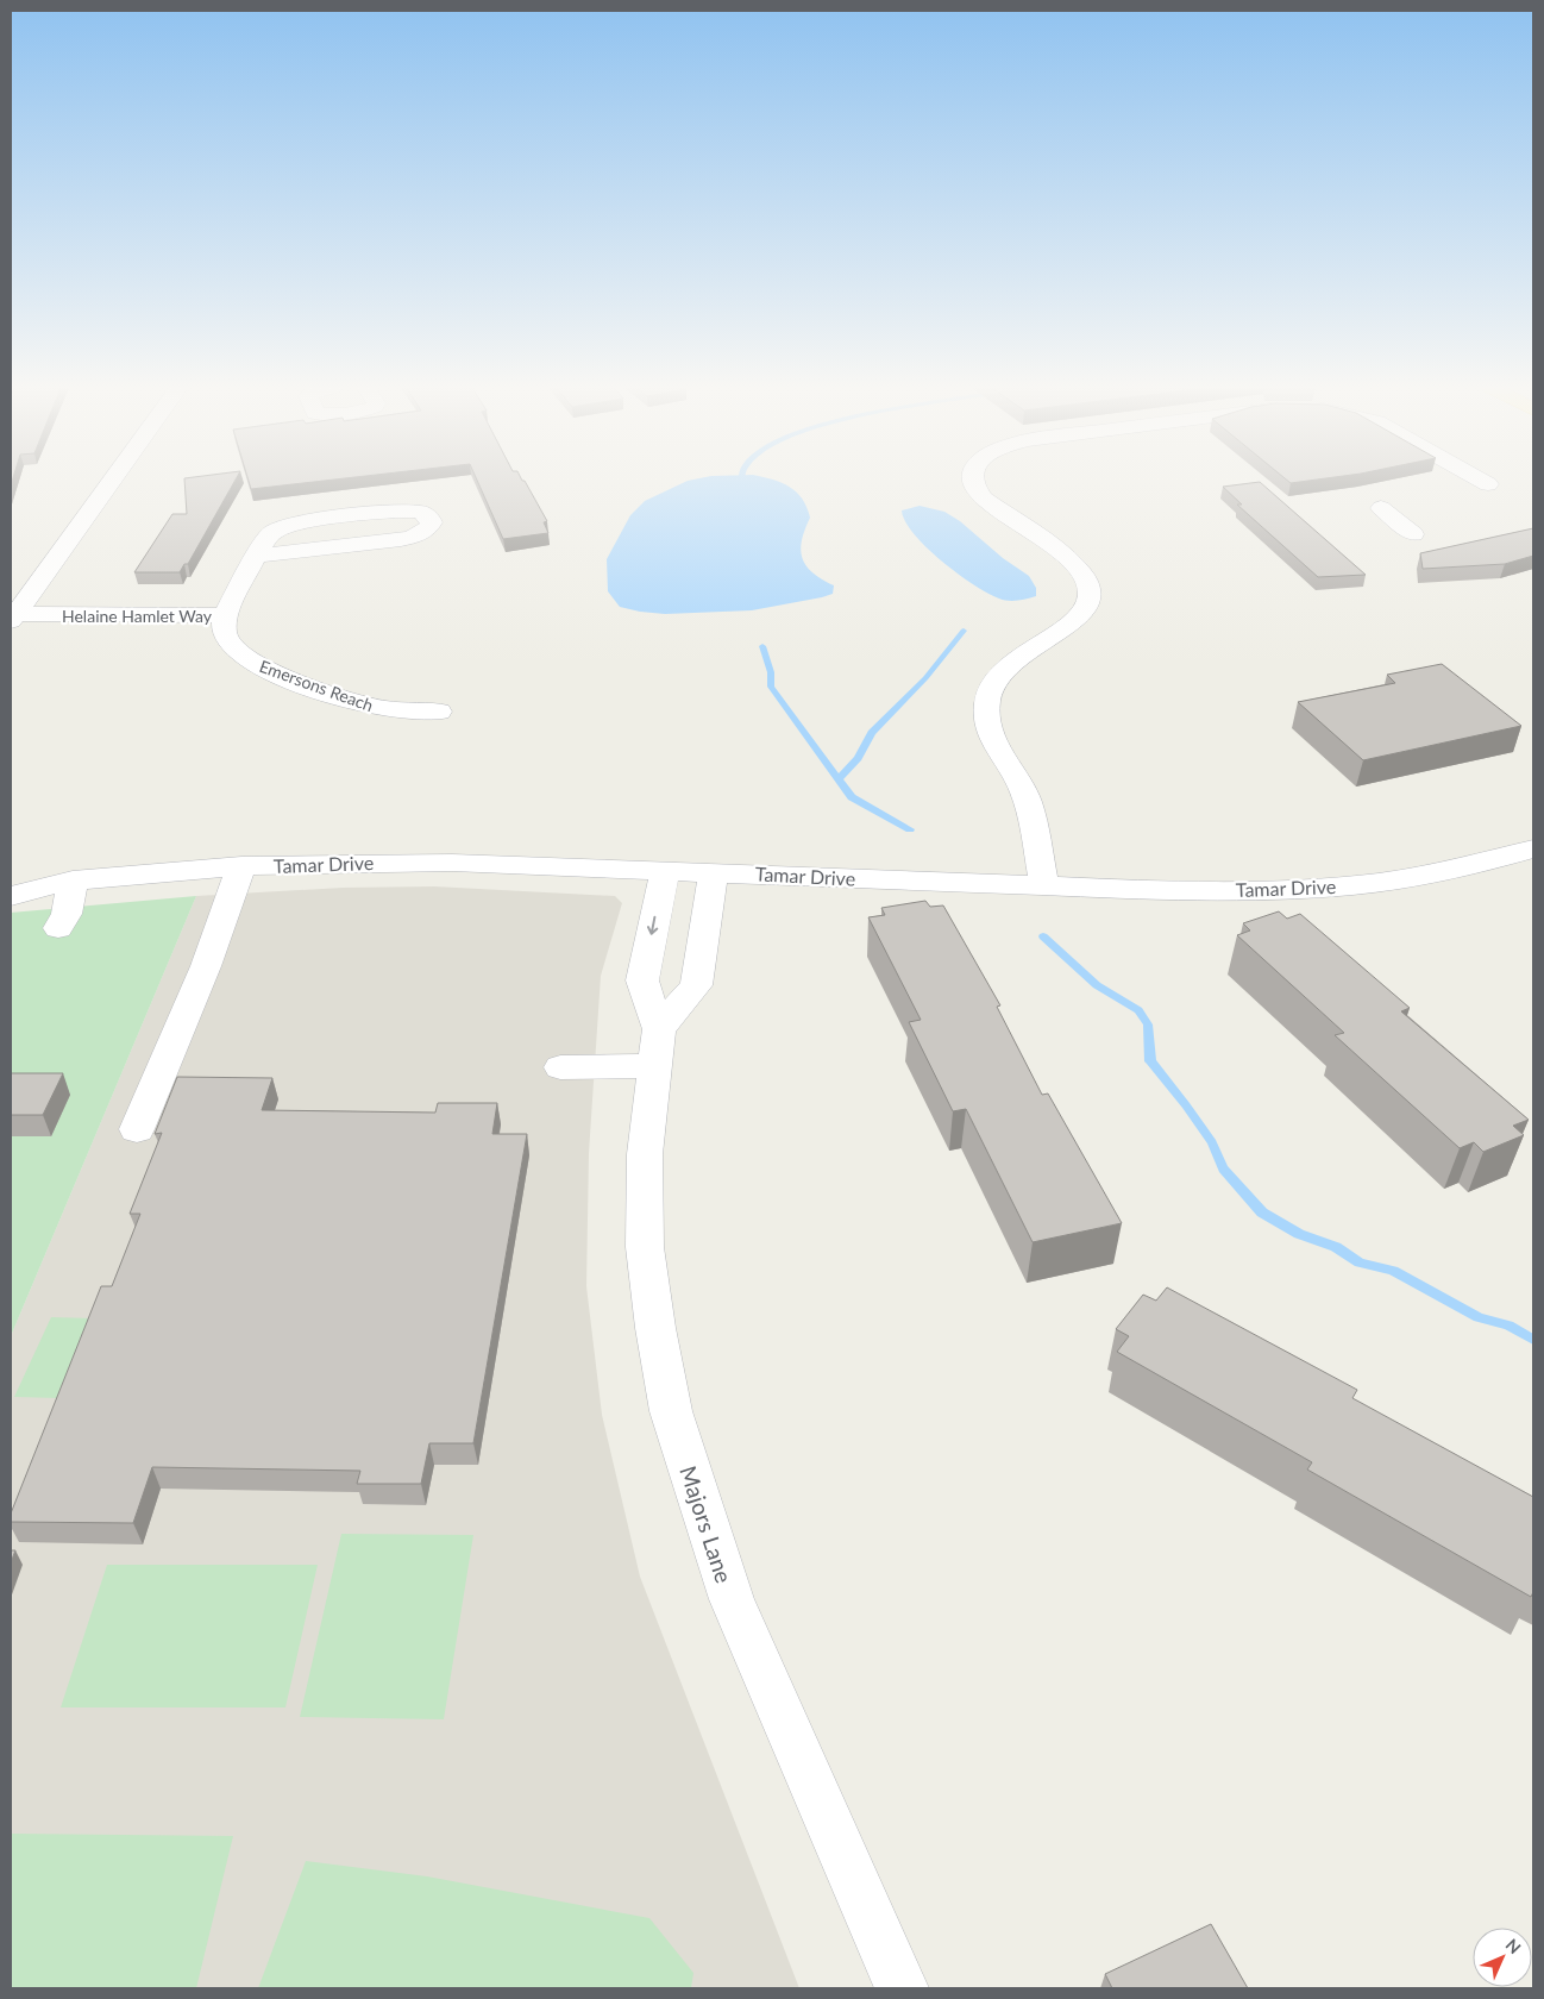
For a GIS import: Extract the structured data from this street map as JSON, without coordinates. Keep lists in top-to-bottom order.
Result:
{
  "streets": {
    "street": [
      "Helaine Hamlet Way",
      "Emersons Reach",
      "Tamar Drive",
      "Majors Lane"
    ]
  },
  "crossings": [
    ["Helaine Hamlet Way", "Emersons Reach"],
    ["Tamar Drive", "Majors Lane"]
  ],
  "north": "top right"
}
